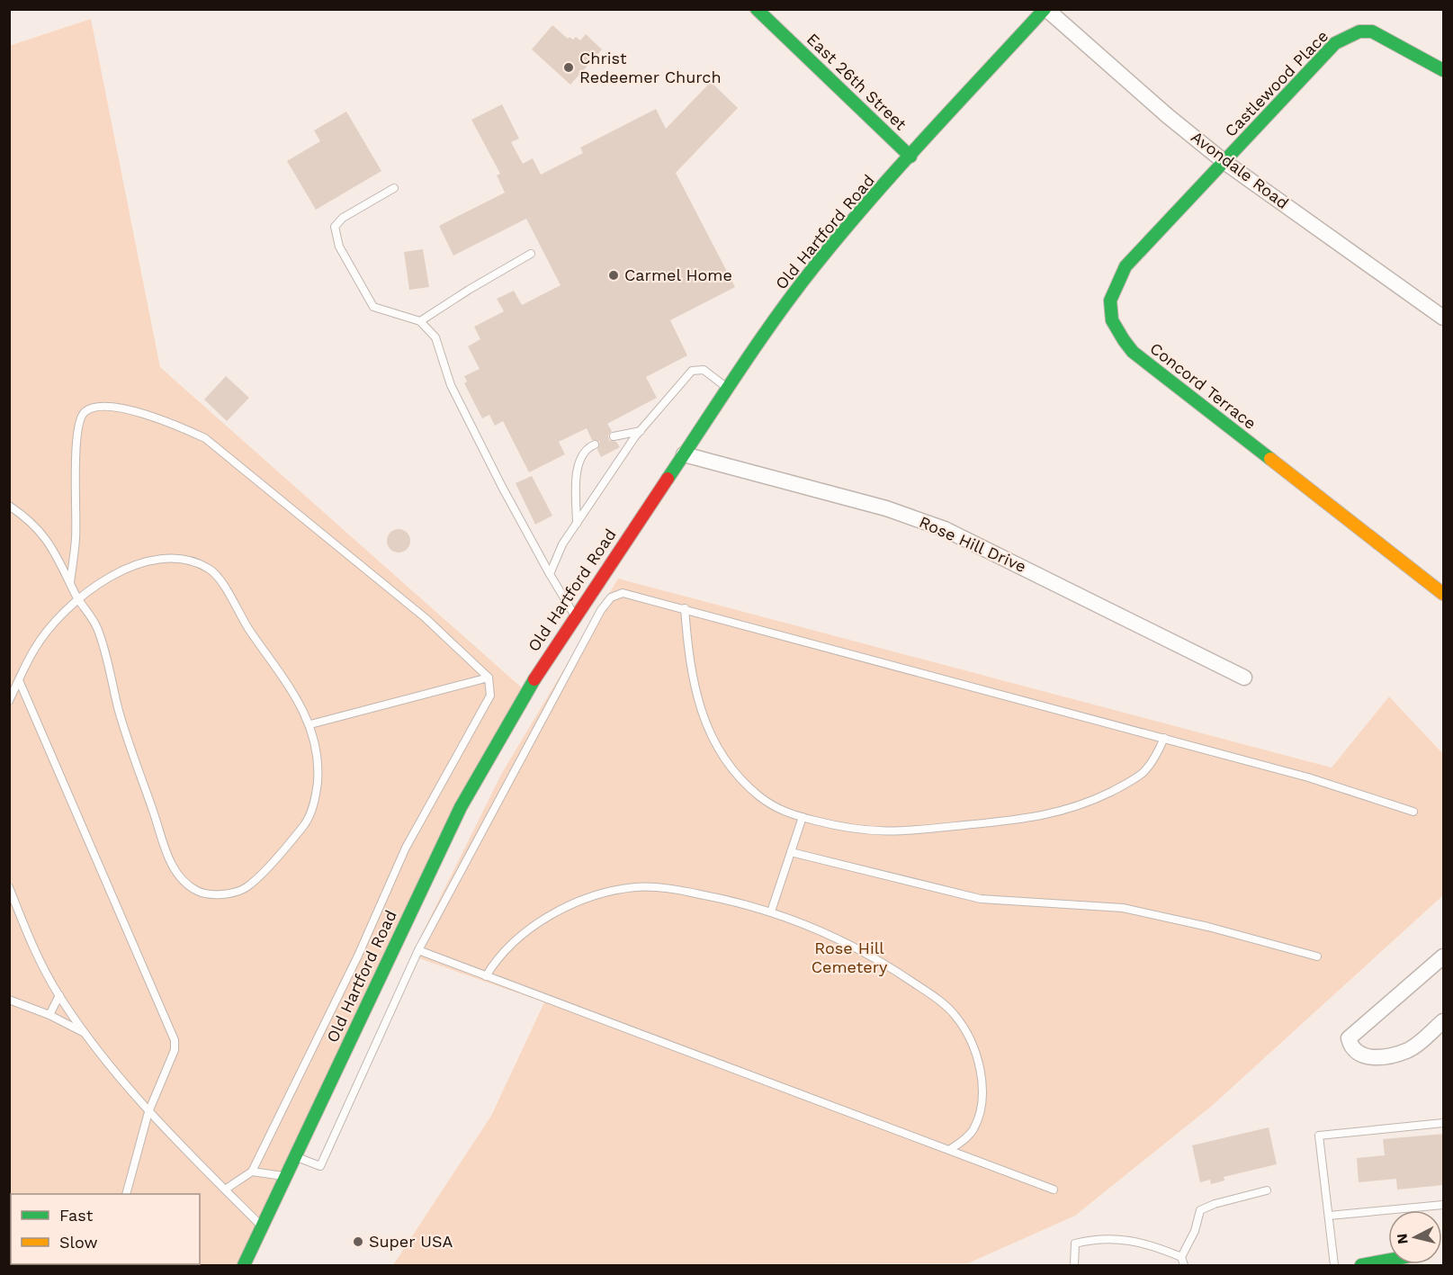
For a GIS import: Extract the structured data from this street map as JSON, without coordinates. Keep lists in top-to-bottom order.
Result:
{
  "streets": {
    "main road": [
      "East 26th Street",
      "Castlewood Place",
      "Old Hartford Road",
      "Concord Terrace"
    ],
    "street": ["Avondale Road", "Rose Hill Drive"]
  },
  "crossings": [
    ["East 26th Street", "Old Hartford Road"],
    ["Castlewood Place", "Avondale Road"],
    ["Castlewood Place", "Concord Terrace"],
    ["Avondale Road", "Old Hartford Road"],
    ["Avondale Road", "Concord Terrace"],
    ["Old Hartford Road", "Rose Hill Drive"]
  ],
  "parks": ["Rose Hill Cemetery"],
  "places": ["Christ Redeemer Church", "Carmel Home", "Super USA"],
  "legend": ["Fast", "Slow"],
  "north": "left"
}
